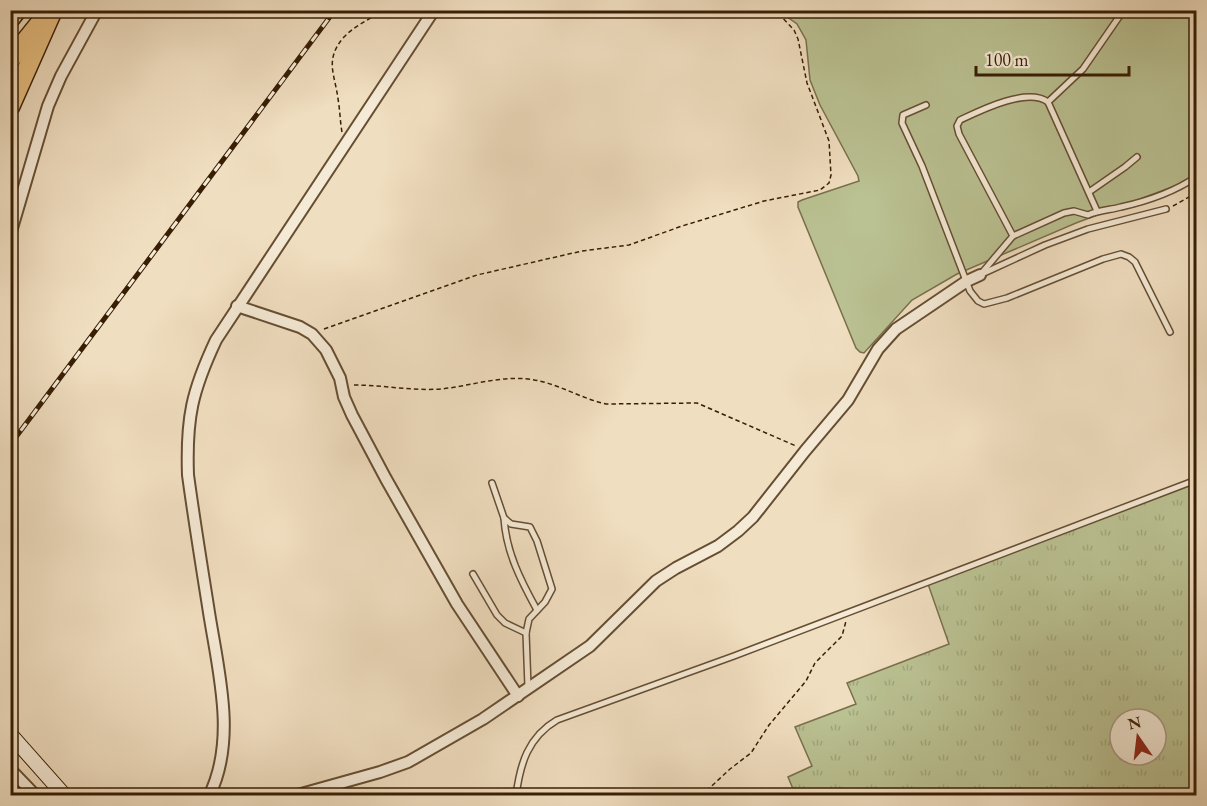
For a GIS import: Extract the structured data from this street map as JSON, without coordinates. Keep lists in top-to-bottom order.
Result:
{
  "scale_bar": "100 m",
  "north": "top"
}
